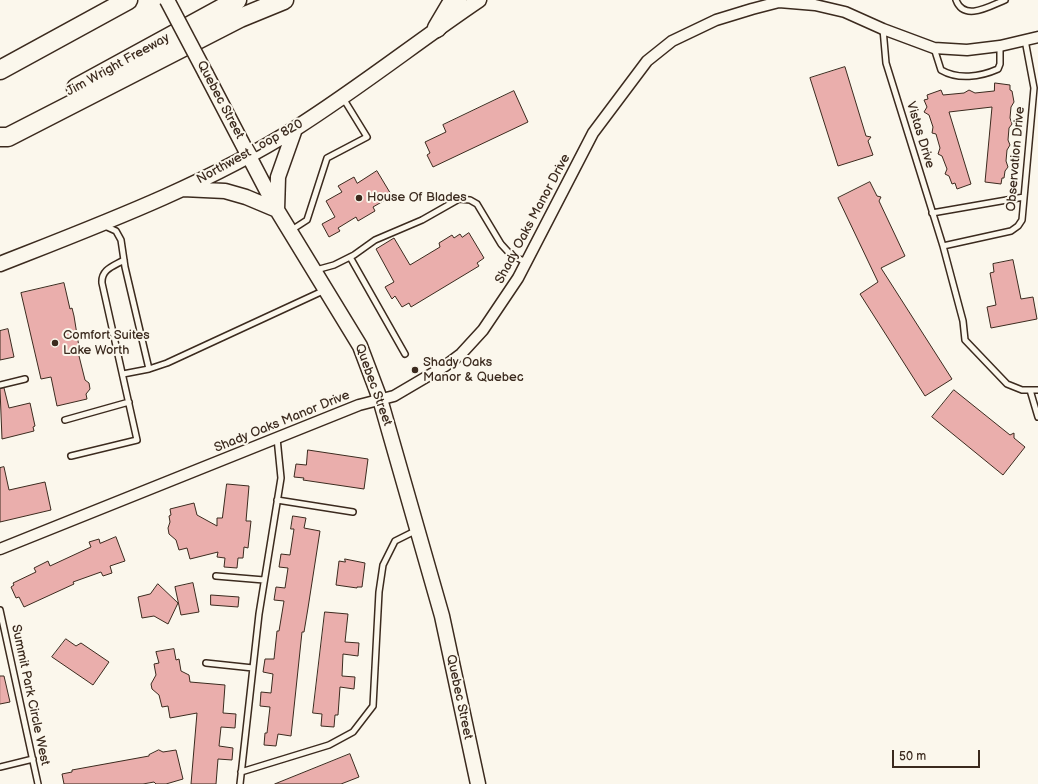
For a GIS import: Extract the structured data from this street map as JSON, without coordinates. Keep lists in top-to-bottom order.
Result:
{
  "streets": {
    "highway": ["Jim Wright Freeway"],
    "street": ["Quebec Street", "Northwest Loop 820", "Shady Oaks Manor Drive"],
    "lane": ["Vistas Drive", "Observation Drive", "Summit Park Circle West"]
  },
  "crossings": [
    ["Quebec Street", "Northwest Loop 820"],
    ["Quebec Street", "Shady Oaks Manor Drive"],
    ["Vistas Drive", "Observation Drive"],
    ["Vistas Drive", "Shady Oaks Manor Drive"],
    ["Observation Drive", "Shady Oaks Manor Drive"]
  ],
  "places": ["House Of Blades", "Comfort Suites Lake Worth", "Shady Oaks Manor & Quebec"],
  "scale_bar": "50 m"
}
